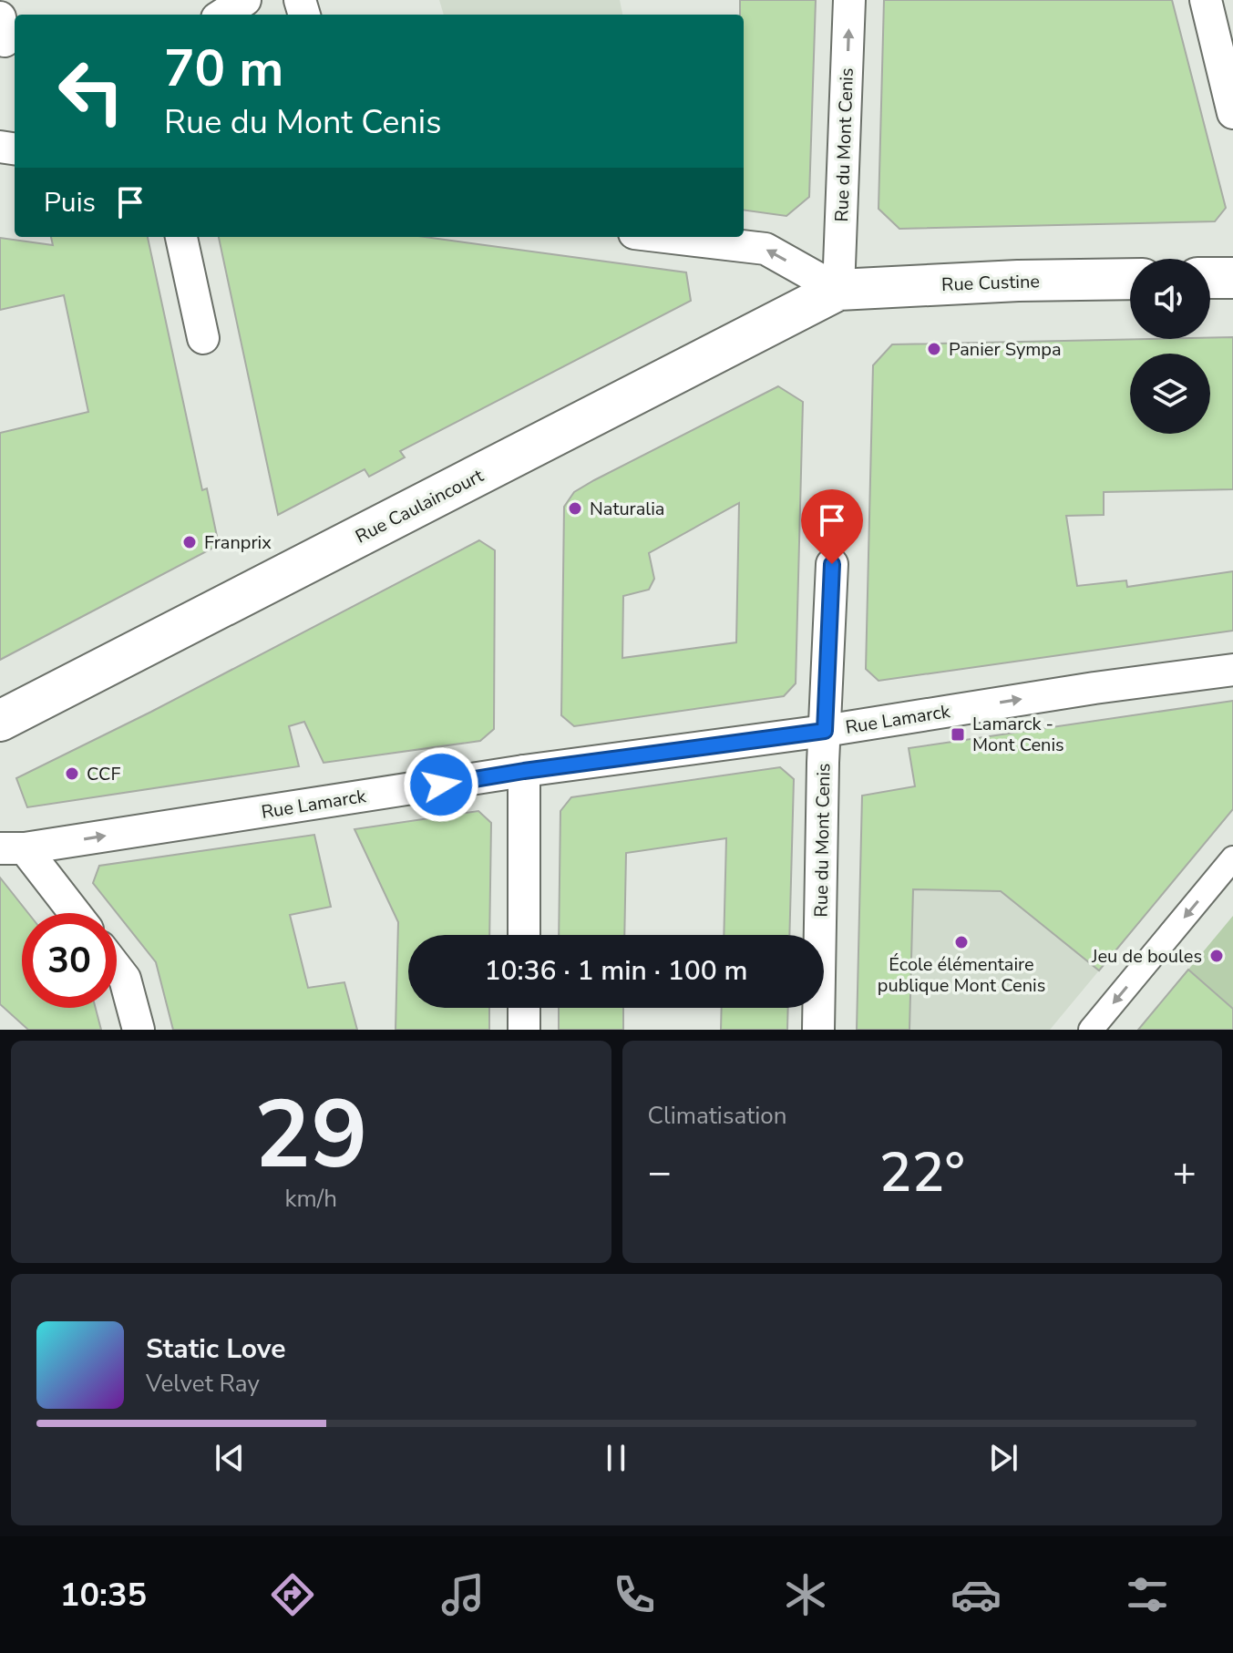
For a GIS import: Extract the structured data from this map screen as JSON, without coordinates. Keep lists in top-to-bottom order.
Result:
{
  "streets": {
    "street": [
      "Rue du Mont Cenis",
      "Rue Custine",
      "Rue Caulaincourt",
      "Rue Lamarck"
    ]
  },
  "crossings": [
    ["Rue du Mont Cenis", "Rue Custine"],
    ["Rue du Mont Cenis", "Rue Caulaincourt"],
    ["Rue du Mont Cenis", "Rue Lamarck"],
    ["Rue Custine", "Rue Caulaincourt"]
  ],
  "one_way": ["Rue du Mont Cenis", "Rue Lamarck"],
  "places": {
    "other": [
      "Panier Sympa",
      "Naturalia",
      "Franprix",
      "CCF",
      "École élémentaire publique Mont Cenis",
      "Jeu de boules"
    ],
    "transit": ["Lamarck - Mont Cenis"]
  },
  "page": {
    "turn": ["70 m", "Rue du Mont Cenis"],
    "then": "Puis",
    "limit": "30",
    "trip": "10:36 · 1 min · 100 m",
    "tile": [
      ["29", "km/h"],
      "Climatisation"
    ],
    "heat": ["−", "22°", "+"],
    "song": ["Static Love", "Velvet Ray"],
    "tabs": "10:35"
  }
}
